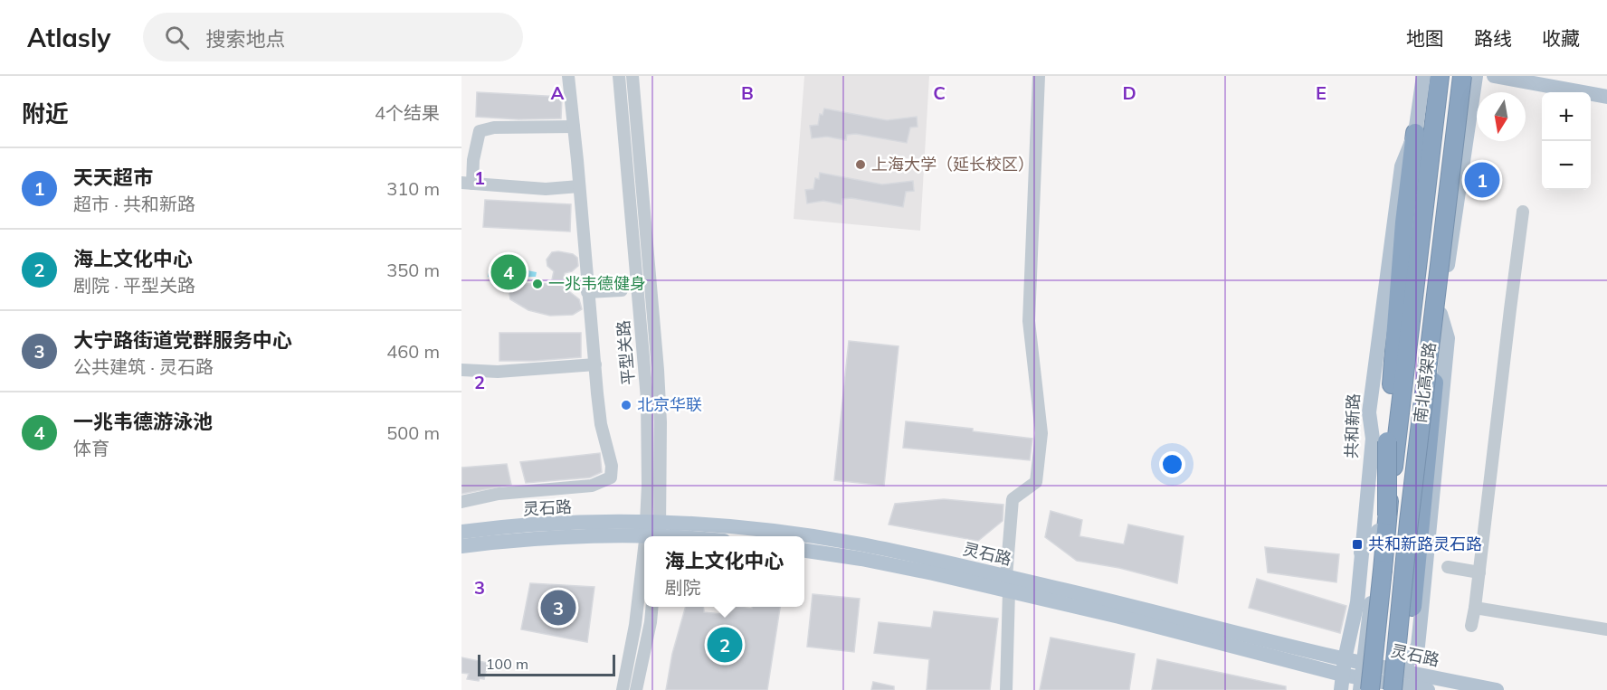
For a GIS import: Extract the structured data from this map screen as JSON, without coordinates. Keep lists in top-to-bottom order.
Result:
{
  "streets": {
    "highway": ["南北高架路"],
    "main road": ["共和新路", "灵石路"],
    "street": ["平型关路"]
  },
  "crossings": [
    ["平型关路", "灵石路"],
    ["南北高架路", "共和新路"],
    ["南北高架路", "灵石路"],
    ["共和新路", "灵石路"]
  ],
  "places": {
    "other": ["上海大学（延长校区）", "一兆韦德健身", "北京华联"],
    "transit": ["共和新路灵石路"]
  },
  "scale_bar": "100 m",
  "north": "bottom",
  "page": {
    "header": "Atlasly",
    "search": "搜索地点",
    "nav": ["地图", "路线", "收藏"],
    "heading": ["附近", "4个结果"],
    "map_buttons": ["+", "−"],
    "list": [
      {
        "mark": "1",
        "name": "天天超市",
        "note": "超市 · 共和新路",
        "value": "310 m"
      },
      {
        "mark": "2",
        "name": "海上文化中心",
        "note": "剧院 · 平型关路",
        "value": "350 m"
      },
      {
        "mark": "3",
        "name": "大宁路街道党群服务中心",
        "note": "公共建筑 · 灵石路",
        "value": "460 m"
      },
      {
        "mark": "4",
        "name": "一兆韦德游泳池",
        "note": "体育",
        "value": "500 m"
      }
    ],
    "pins": [
      "1",
      "4",
      "3",
      "2"
    ],
    "popup": ["海上文化中心", "剧院"],
    "scale": "100 m"
  },
  "grid": {
    "columns": [
      "A",
      "B",
      "C",
      "D",
      "E"
    ],
    "rows": ["1", "2", "3"]
  }
}
